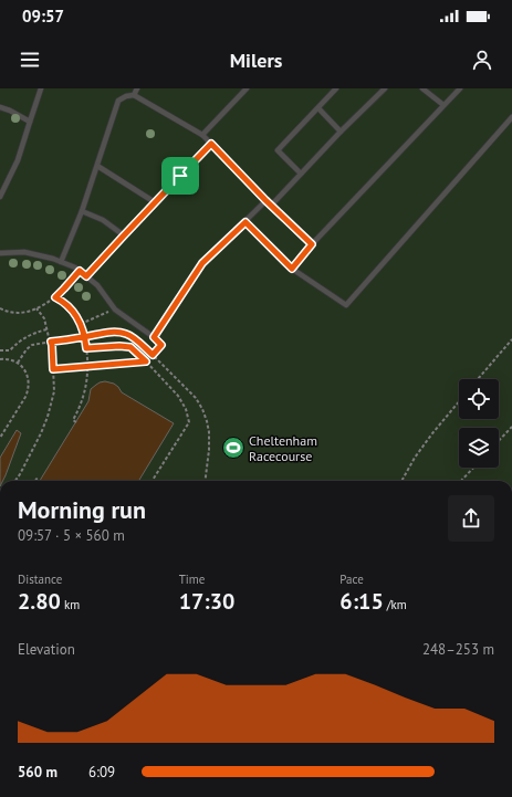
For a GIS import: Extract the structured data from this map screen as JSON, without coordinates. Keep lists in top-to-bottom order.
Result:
{
  "places": {
    "sports": ["Cheltenham Racecourse"]
  },
  "page": {
    "status": "09:57",
    "header": "Milers",
    "heading": ["Morning run", "09:57 · 5 × 560 m"],
    "stats": [
      ["Distance", "2.80 km"],
      ["Time", "17:30"],
      ["Pace", "6:15 /km"]
    ],
    "chart": ["Elevation", "248–253 m"],
    "list": [
      {
        "name": "560 m",
        "note": "6:09"
      }
    ]
  }
}
